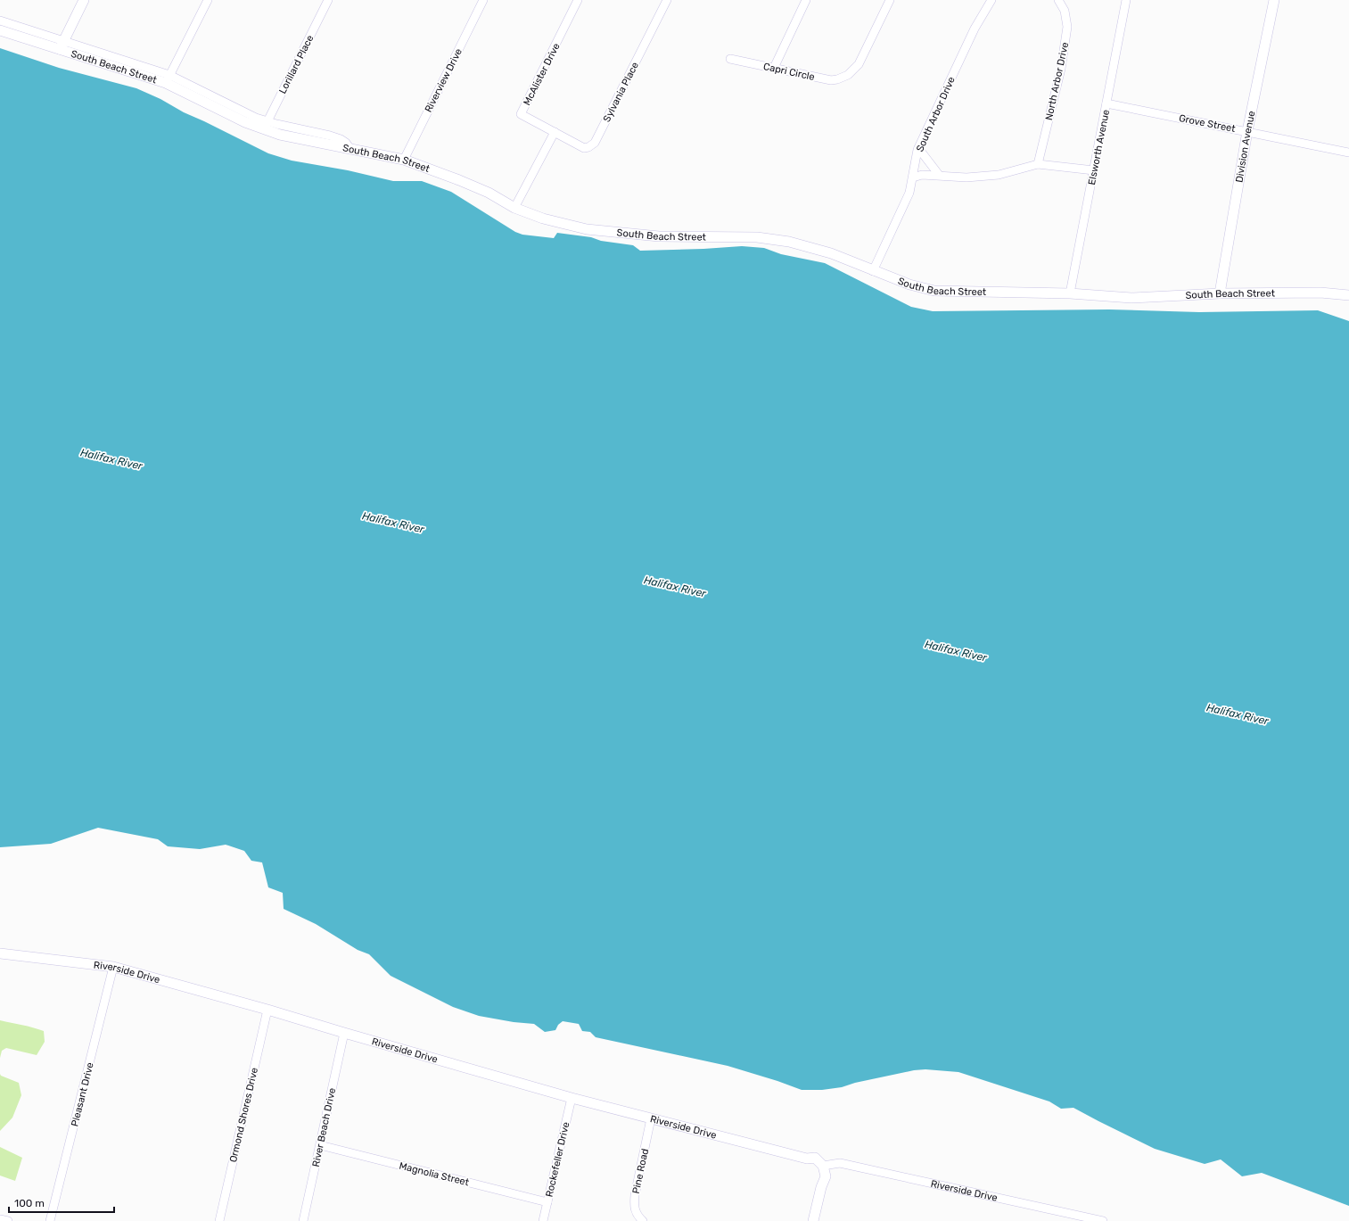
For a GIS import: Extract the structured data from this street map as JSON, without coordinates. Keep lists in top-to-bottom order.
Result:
{
  "streets": {
    "street": [
      "Lorillard Place",
      "South Beach Street",
      "Capri Circle",
      "McAlister Drive",
      "Riverview Drive",
      "North Arbor Drive",
      "Sylvania Place",
      "South Arbor Drive",
      "Grove Street",
      "Division Avenue",
      "Elsworth Avenue",
      "Riverside Drive",
      "Pleasant Drive",
      "Ormond Shores Drive",
      "River Beach Drive",
      "Rockefeller Drive",
      "Pine Road",
      "Magnolia Street"
    ]
  },
  "crossings": [
    ["Lorillard Place", "South Beach Street"],
    ["South Beach Street", "Riverview Drive"],
    ["South Beach Street", "South Arbor Drive"],
    ["South Beach Street", "Division Avenue"],
    ["South Beach Street", "Elsworth Avenue"],
    ["McAlister Drive", "Sylvania Place"],
    ["Grove Street", "Division Avenue"],
    ["Grove Street", "Elsworth Avenue"],
    ["Riverside Drive", "Pleasant Drive"],
    ["Riverside Drive", "Ormond Shores Drive"],
    ["Riverside Drive", "River Beach Drive"],
    ["Riverside Drive", "Rockefeller Drive"],
    ["Riverside Drive", "Pine Road"],
    ["River Beach Drive", "Magnolia Street"],
    ["Rockefeller Drive", "Magnolia Street"]
  ],
  "water": ["Halifax River"],
  "scale_bar": "100 m"
}
